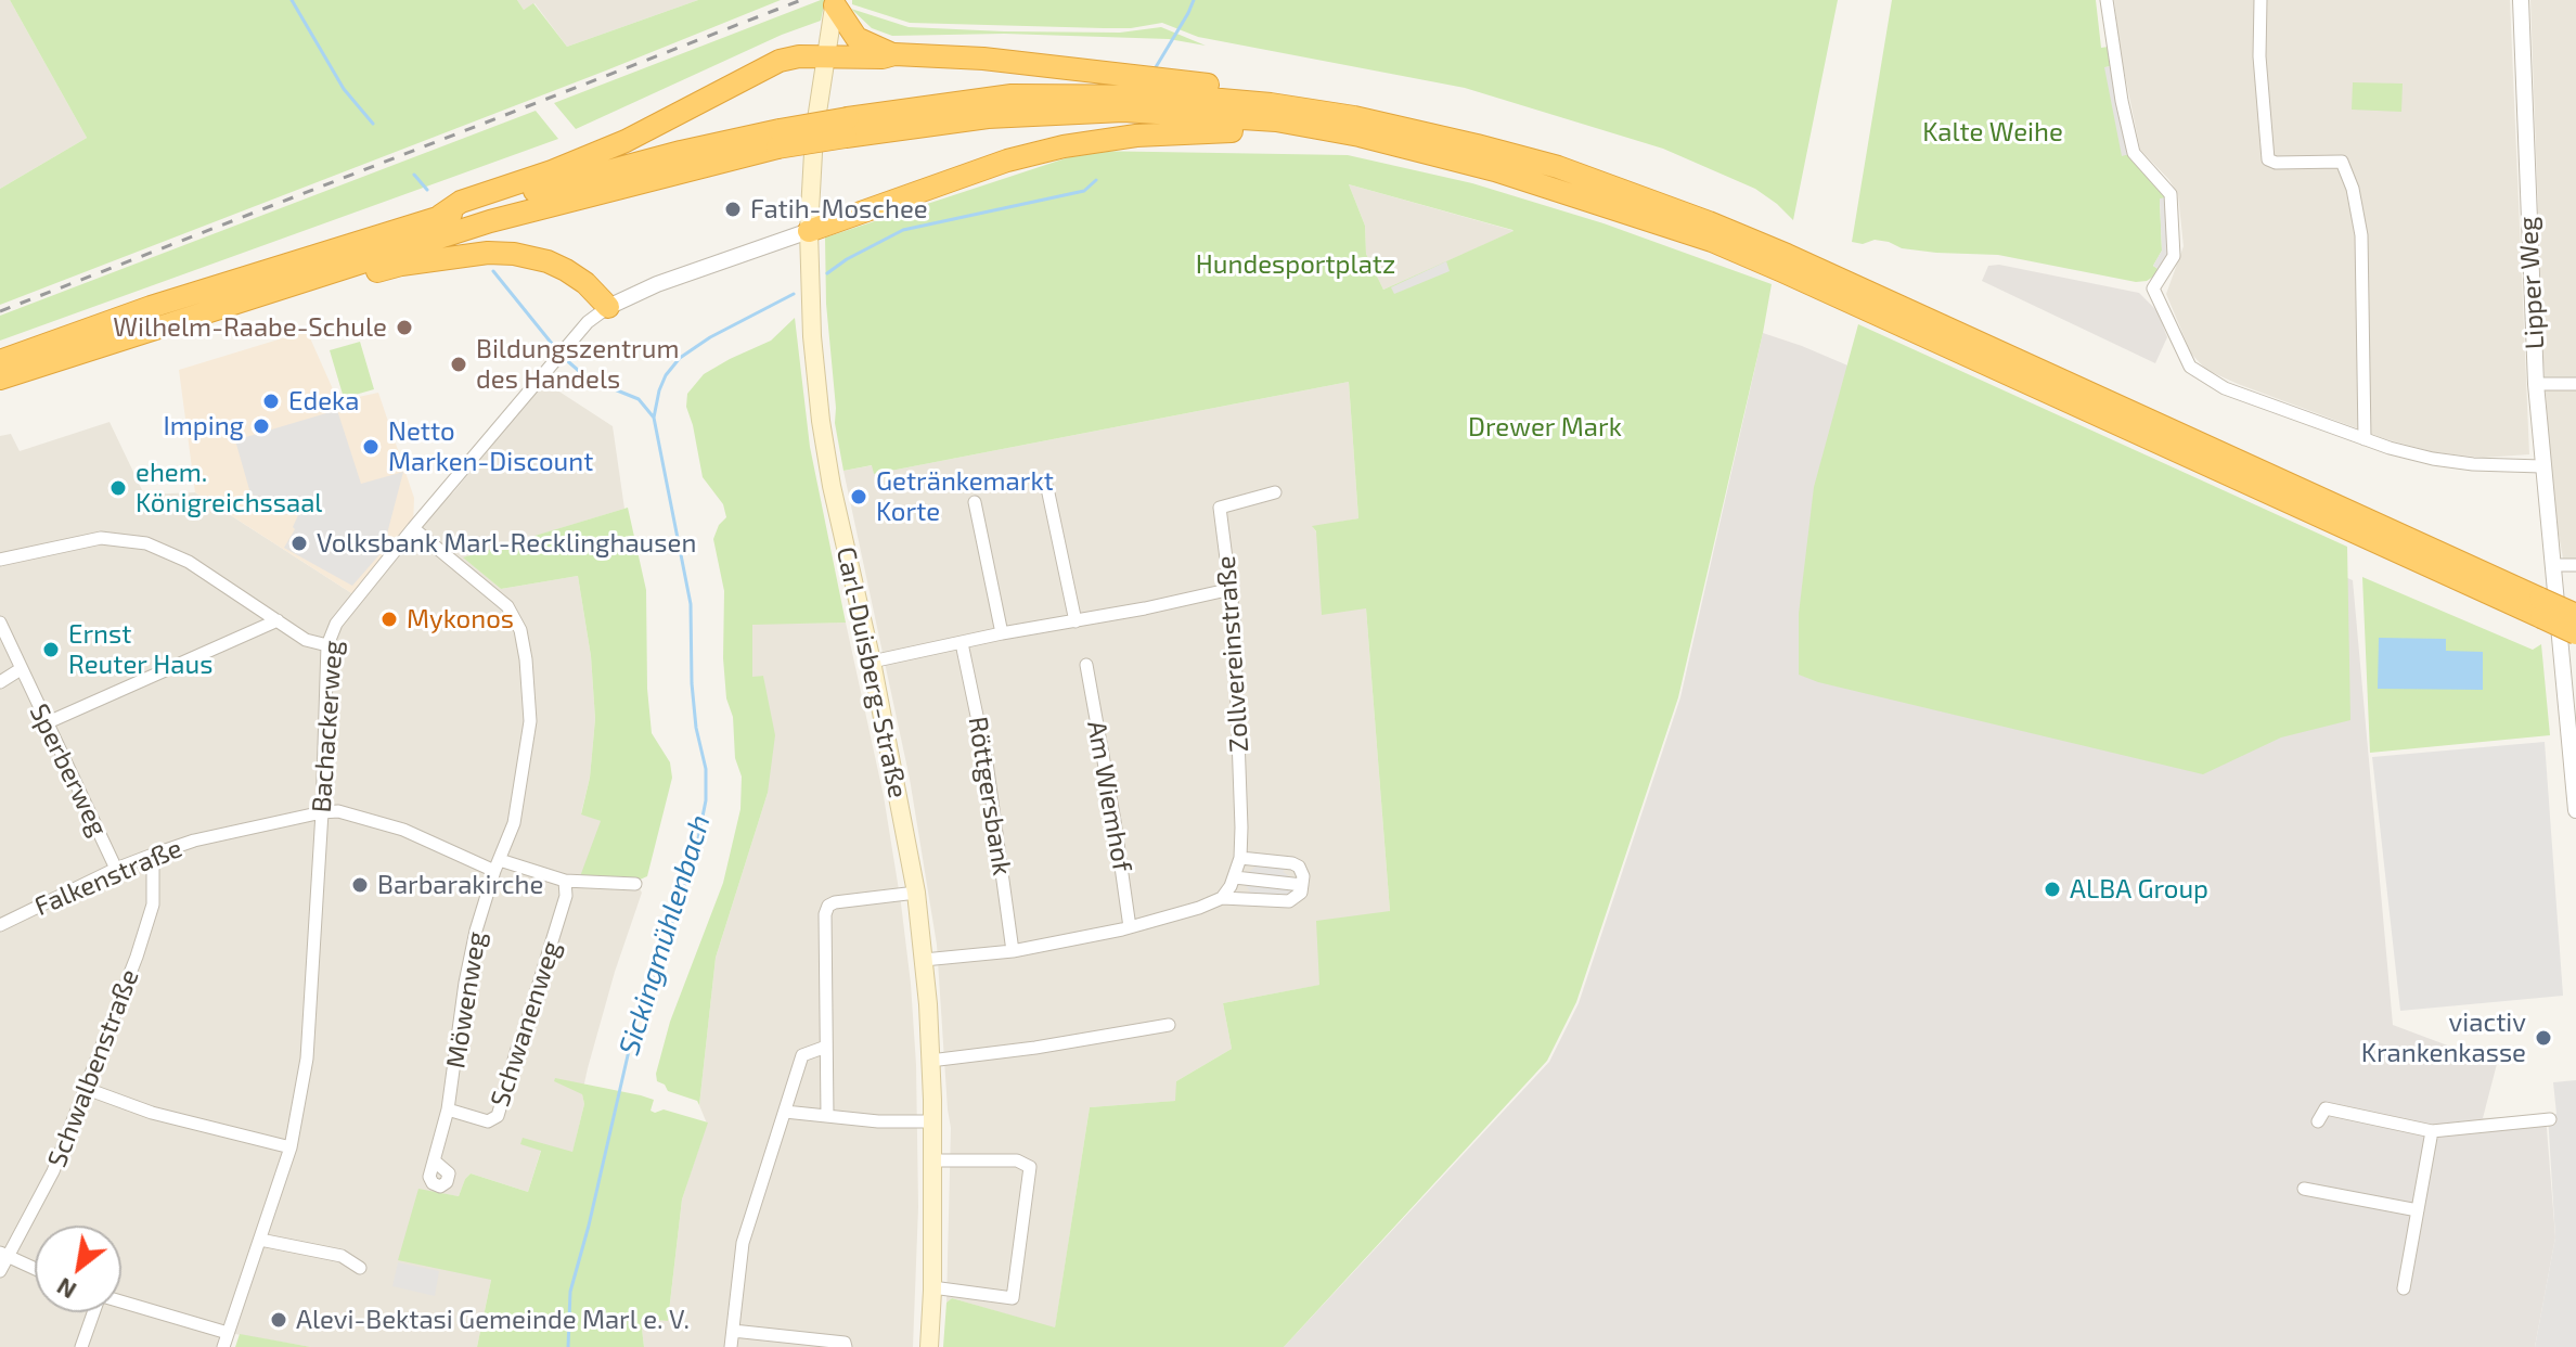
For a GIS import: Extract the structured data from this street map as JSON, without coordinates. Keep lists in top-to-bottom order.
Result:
{
  "streets": {
    "main road": ["Carl-Duisberg-Straße"],
    "street": [
      "Lipper Weg",
      "Zollvereinstraße",
      "Bachackerweg",
      "Sperberweg",
      "Röttgersbank",
      "Am Wiemhof",
      "Falkenstraße",
      "Möwenweg",
      "Schwanenweg",
      "Schwalbenstraße"
    ]
  },
  "crossings": [
    ["Carl-Duisberg-Straße", "Bachackerweg"],
    ["Bachackerweg", "Falkenstraße"],
    ["Bachackerweg", "Möwenweg"],
    ["Sperberweg", "Falkenstraße"],
    ["Falkenstraße", "Schwalbenstraße"],
    ["Möwenweg", "Schwanenweg"]
  ],
  "water": ["Sickingmühlenbach"],
  "parks": ["Kalte Weihe", "Hundesportplatz", "Drewer Mark"],
  "places": [
    "Fatih-Moschee",
    "Wilhelm-Raabe-Schule",
    "Bildungszentrum des Handels",
    "Edeka",
    "Imping",
    "Netto Marken-Discount",
    "ehem. Königreichssaal",
    "Getränkemarkt Korte",
    "Volksbank Marl-Recklinghausen",
    "Mykonos",
    "Ernst Reuter Haus",
    "Barbarakirche",
    "ALBA Group",
    "viactiv Krankenkasse",
    "Alevi-Bektasi Gemeinde Marl e. V."
  ],
  "north": "bottom left"
}
